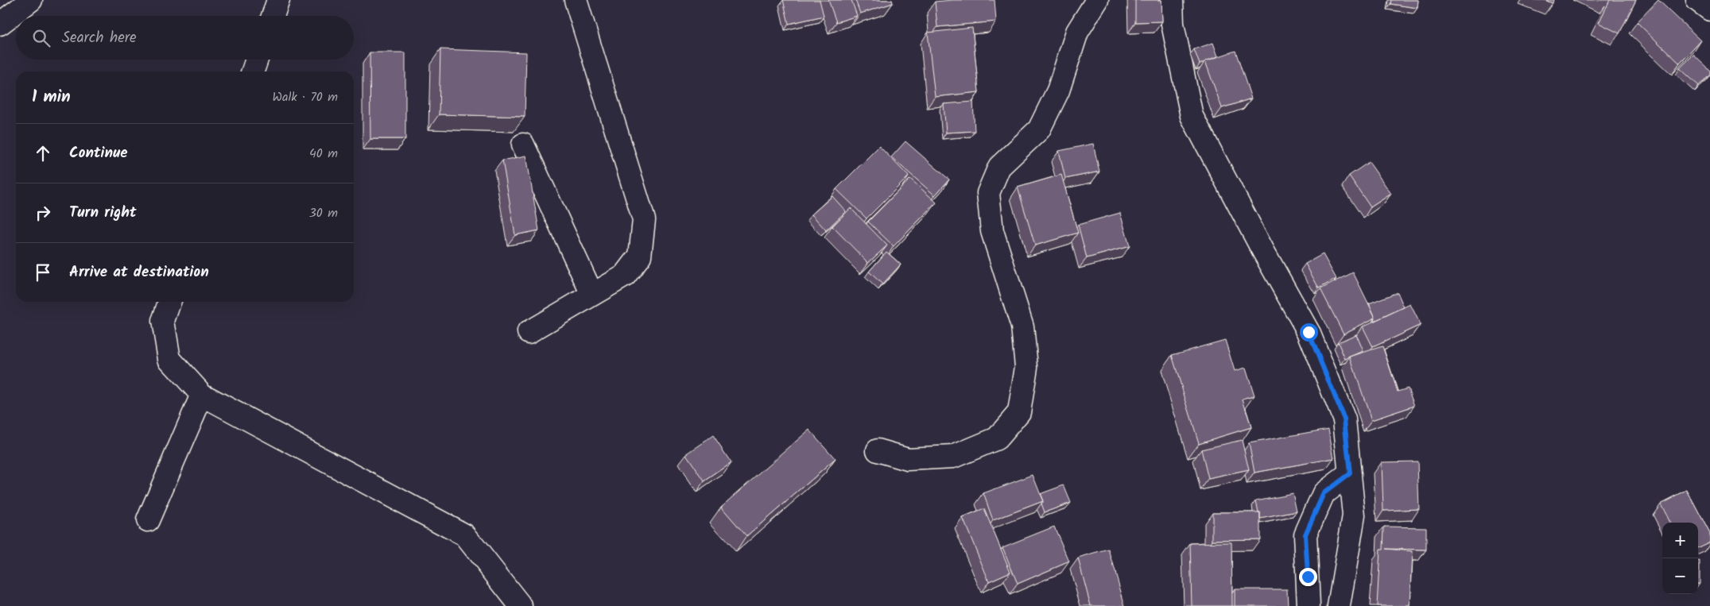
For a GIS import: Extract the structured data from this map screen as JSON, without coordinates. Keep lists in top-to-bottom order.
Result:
{
  "page": {
    "search": "Search here",
    "heading": ["1 min", "Walk · 70 m"],
    "list": [
      ["Continue", "40 m"],
      ["Turn right", "30 m"],
      "Arrive at destination"
    ],
    "map_buttons": ["+", "−"]
  }
}
